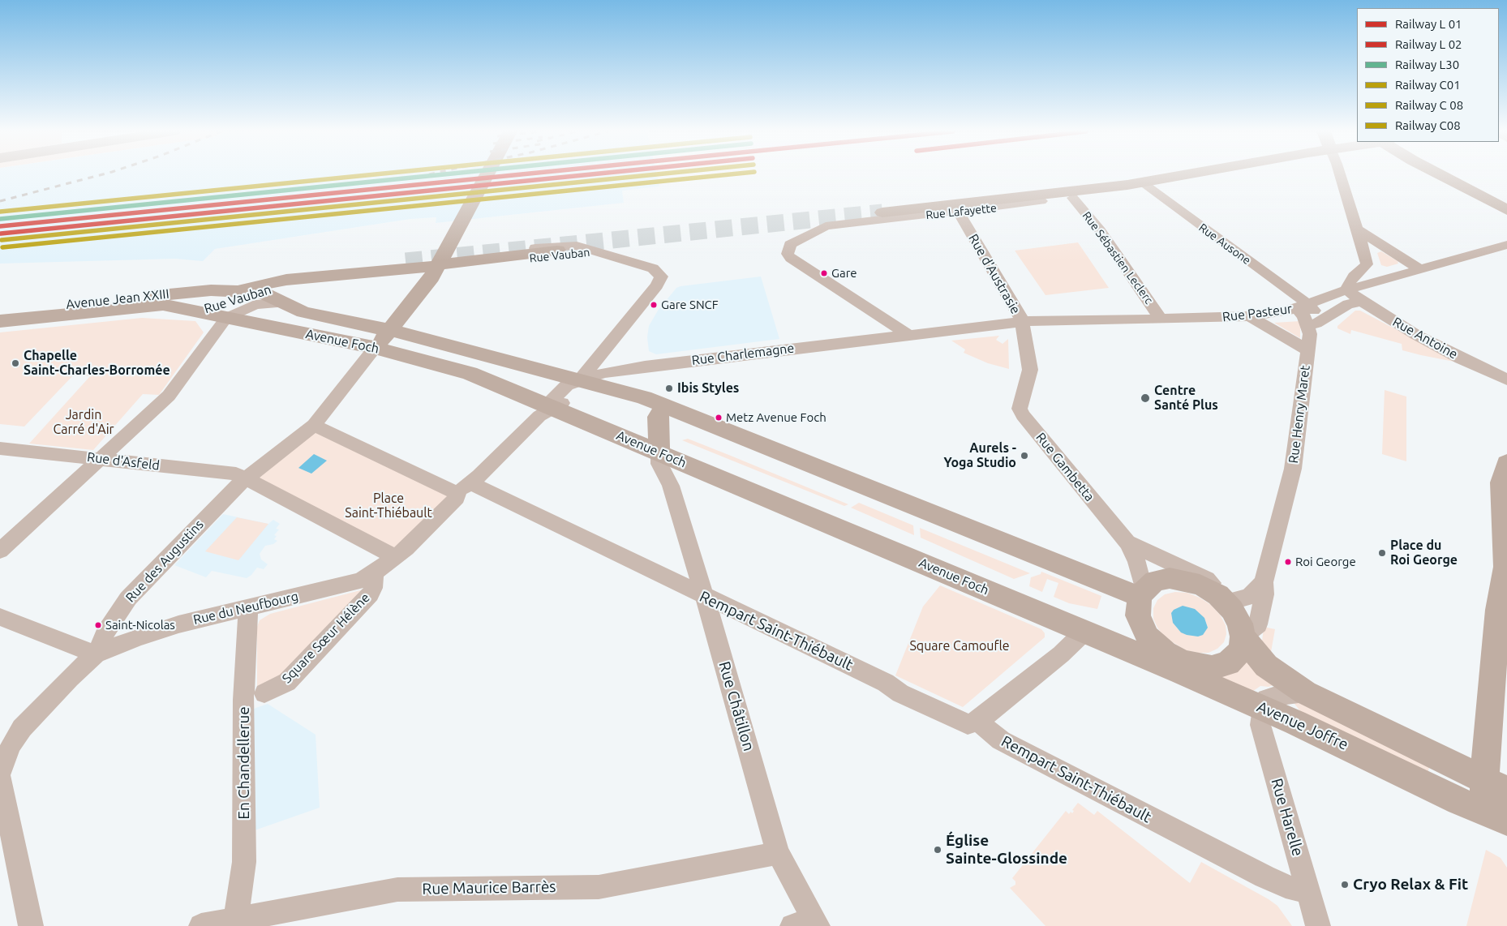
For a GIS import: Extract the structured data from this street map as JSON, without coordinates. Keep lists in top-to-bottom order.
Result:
{
  "streets": {
    "main road": [
      "Rue Lafayette",
      "Rue Vauban",
      "Avenue Jean XXIII",
      "Avenue Foch",
      "Avenue Joffre"
    ],
    "street": [
      "Rue Ausone",
      "Rue Sébastien Leclerc",
      "Rue d'Austrasie",
      "Rue Pasteur",
      "Rue Antoine",
      "Rue Charlemagne",
      "Rue Henry Maret",
      "Rue d'Asfeld",
      "Rue Gambetta",
      "Rue des Augustins",
      "Rue du Neufbourg",
      "Rempart Saint-Thiébault",
      "Square Sœur Hélène",
      "Rue Châtillon",
      "En Chandellerue",
      "Rue Harelle",
      "Rue Maurice Barrès"
    ]
  },
  "crossings": [
    ["Rue Lafayette", "Rue Ausone"],
    ["Rue Lafayette", "Rue Sébastien Leclerc"],
    ["Rue Lafayette", "Rue d'Austrasie"],
    ["Rue Ausone", "Rue Pasteur"],
    ["Rue Ausone", "Rue Henry Maret"],
    ["Rue Vauban", "Avenue Jean XXIII"],
    ["Rue Vauban", "Avenue Foch"],
    ["Rue Vauban", "Rue Charlemagne"],
    ["Rue Sébastien Leclerc", "Rue Pasteur"],
    ["Rue d'Austrasie", "Rue Pasteur"],
    ["Rue d'Austrasie", "Rue Gambetta"],
    ["Avenue Jean XXIII", "Avenue Foch"],
    ["Rue Pasteur", "Rue Antoine"],
    ["Rue Pasteur", "Rue Charlemagne"],
    ["Rue Pasteur", "Rue Henry Maret"],
    ["Avenue Foch", "Rue Charlemagne"],
    ["Avenue Foch", "Rue Gambetta"],
    ["Avenue Foch", "Rue Châtillon"],
    ["Avenue Foch", "Avenue Joffre"],
    ["Rue d'Asfeld", "Rue des Augustins"],
    ["Rue Gambetta", "Avenue Joffre"],
    ["Rue des Augustins", "Rue du Neufbourg"],
    ["Rue du Neufbourg", "Square Sœur Hélène"],
    ["Rue du Neufbourg", "En Chandellerue"],
    ["Rempart Saint-Thiébault", "Rue Châtillon"],
    ["Rempart Saint-Thiébault", "Rue Harelle"],
    ["Square Sœur Hélène", "En Chandellerue"],
    ["Rue Châtillon", "Rue Maurice Barrès"],
    ["Avenue Joffre", "Rue Harelle"],
    ["En Chandellerue", "Rue Maurice Barrès"]
  ],
  "parks": ["Jardin Carré d'Air", "Place Saint-Thiébault", "Square Camoufle"],
  "places": [
    "Gare",
    "Gare SNCF",
    "Chapelle Saint-Charles-Borromée",
    "Ibis Styles",
    "Centre Santé Plus",
    "Metz Avenue Foch",
    "Aurels - Yoga Studio",
    "Place du Roi George",
    "Roi George",
    "Saint-Nicolas",
    "Église Sainte-Glossinde",
    "Cryo Relax & Fit"
  ],
  "lines": ["rail line L30", "rail line C01", "rail line C08"],
  "legend": [
    "Railway L 01",
    "Railway L 02",
    "Railway L30",
    "Railway C01",
    "Railway C 08",
    "Railway C08"
  ]
}
